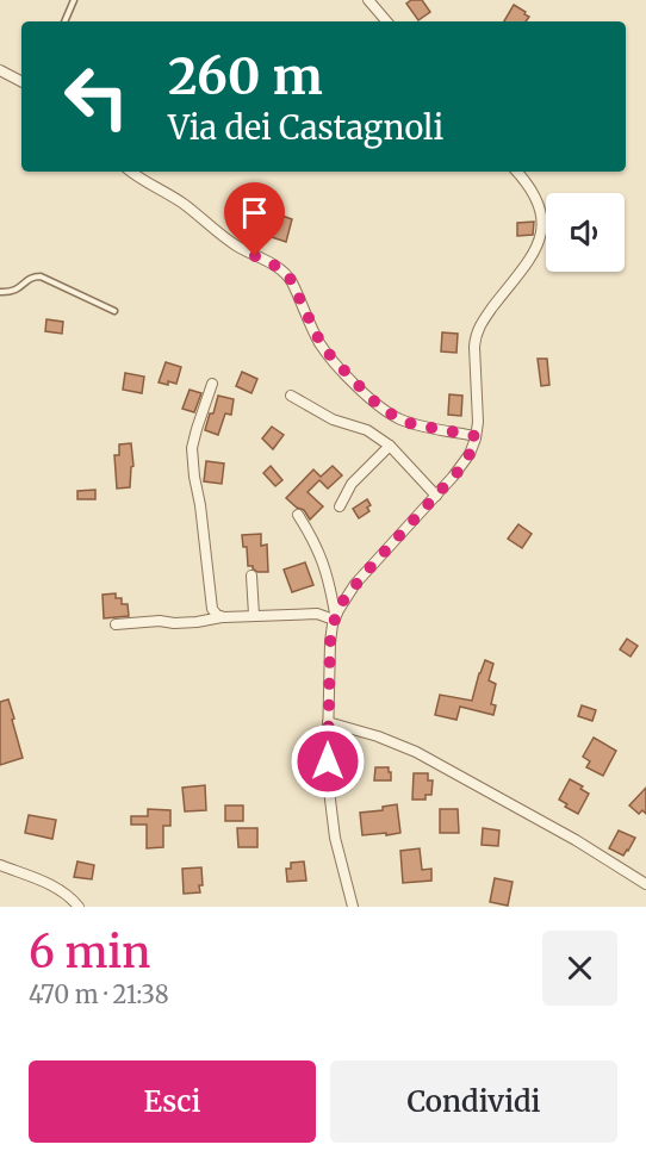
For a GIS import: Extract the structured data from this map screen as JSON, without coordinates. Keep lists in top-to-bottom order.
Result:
{
  "page": {
    "turn": ["260 m", "Via dei Castagnoli"],
    "heading": ["6 min", "470 m · 21:38"],
    "buttons": ["Esci", "Condividi"]
  }
}
